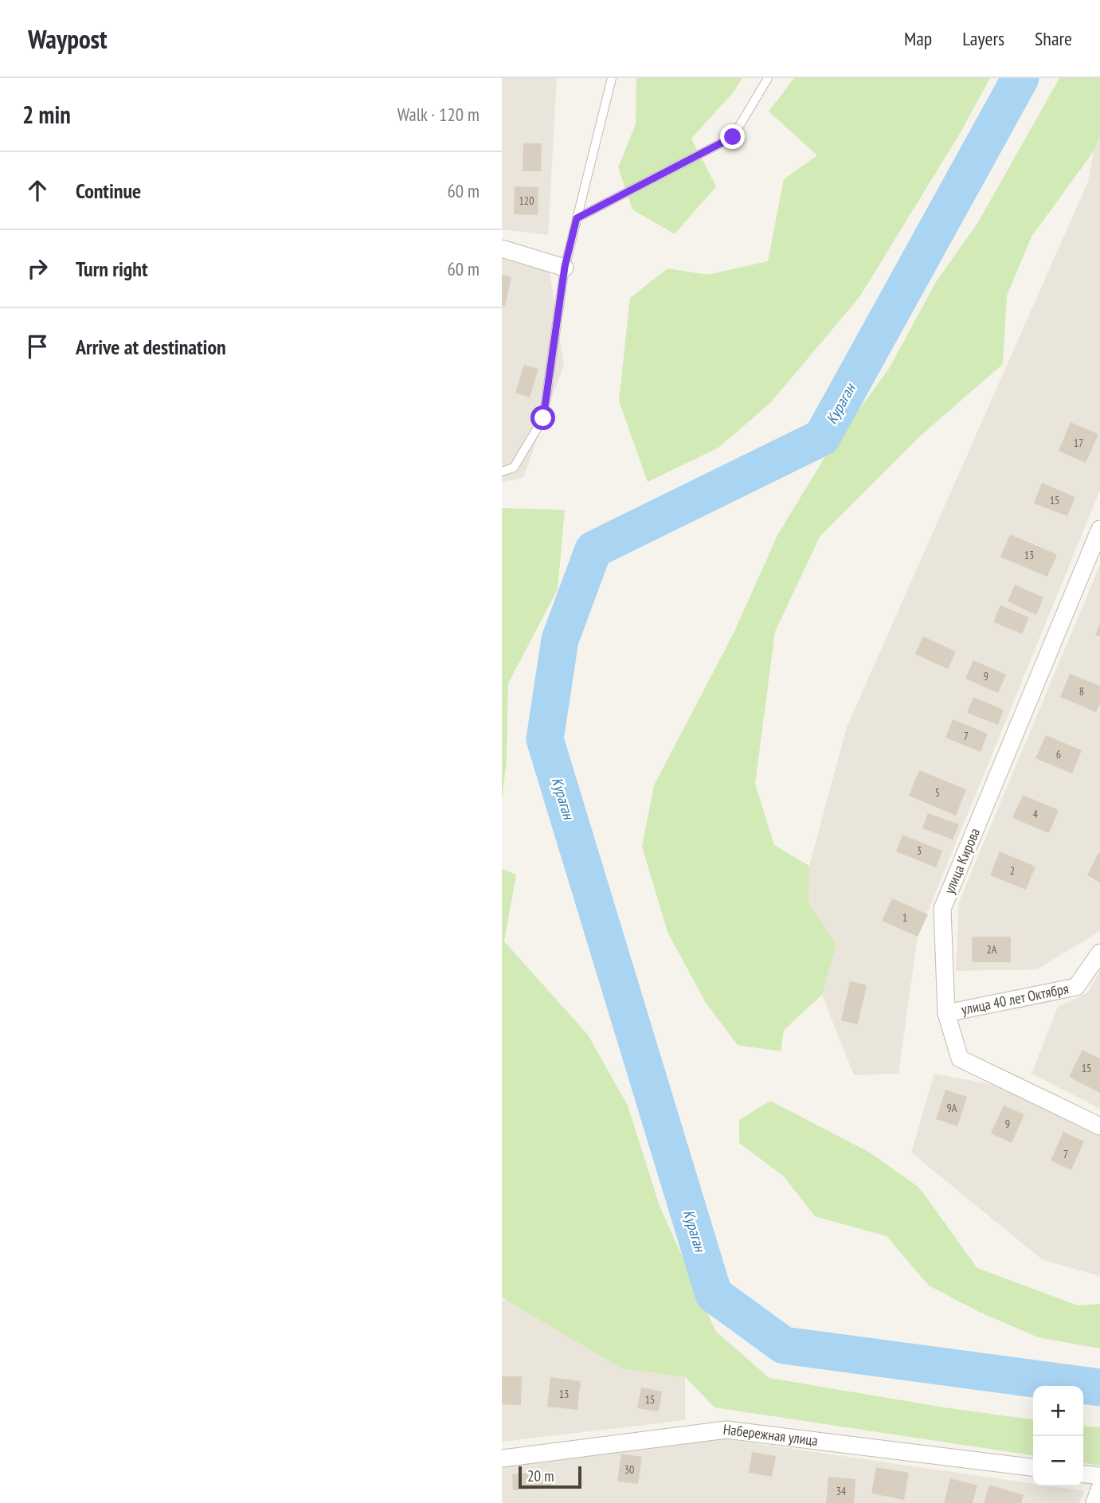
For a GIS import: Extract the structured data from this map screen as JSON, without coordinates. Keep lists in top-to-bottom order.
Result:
{
  "streets": {
    "street": ["улица Кирова", "улица 40 лет Октября", "Набережная улица"]
  },
  "crossings": [
    ["улица Кирова", "улица 40 лет Октября"]
  ],
  "water": ["Кураган"],
  "house_numbers": [
    "120",
    "17",
    "15",
    "13",
    "9",
    "8",
    "7",
    "6",
    "5",
    "4",
    "3",
    "2",
    "1",
    "2А",
    "15",
    "9А",
    "9",
    "7",
    "13",
    "15",
    "30",
    "34"
  ],
  "scale_bar": "20 m",
  "page": {
    "header": "Waypost",
    "nav": ["Map", "Layers", "Share"],
    "heading": ["2 min", "Walk · 120 m"],
    "list": [
      ["Continue", "60 m"],
      ["Turn right", "60 m"],
      "Arrive at destination"
    ],
    "map_buttons": ["+", "−"],
    "scale": "20 m"
  }
}
